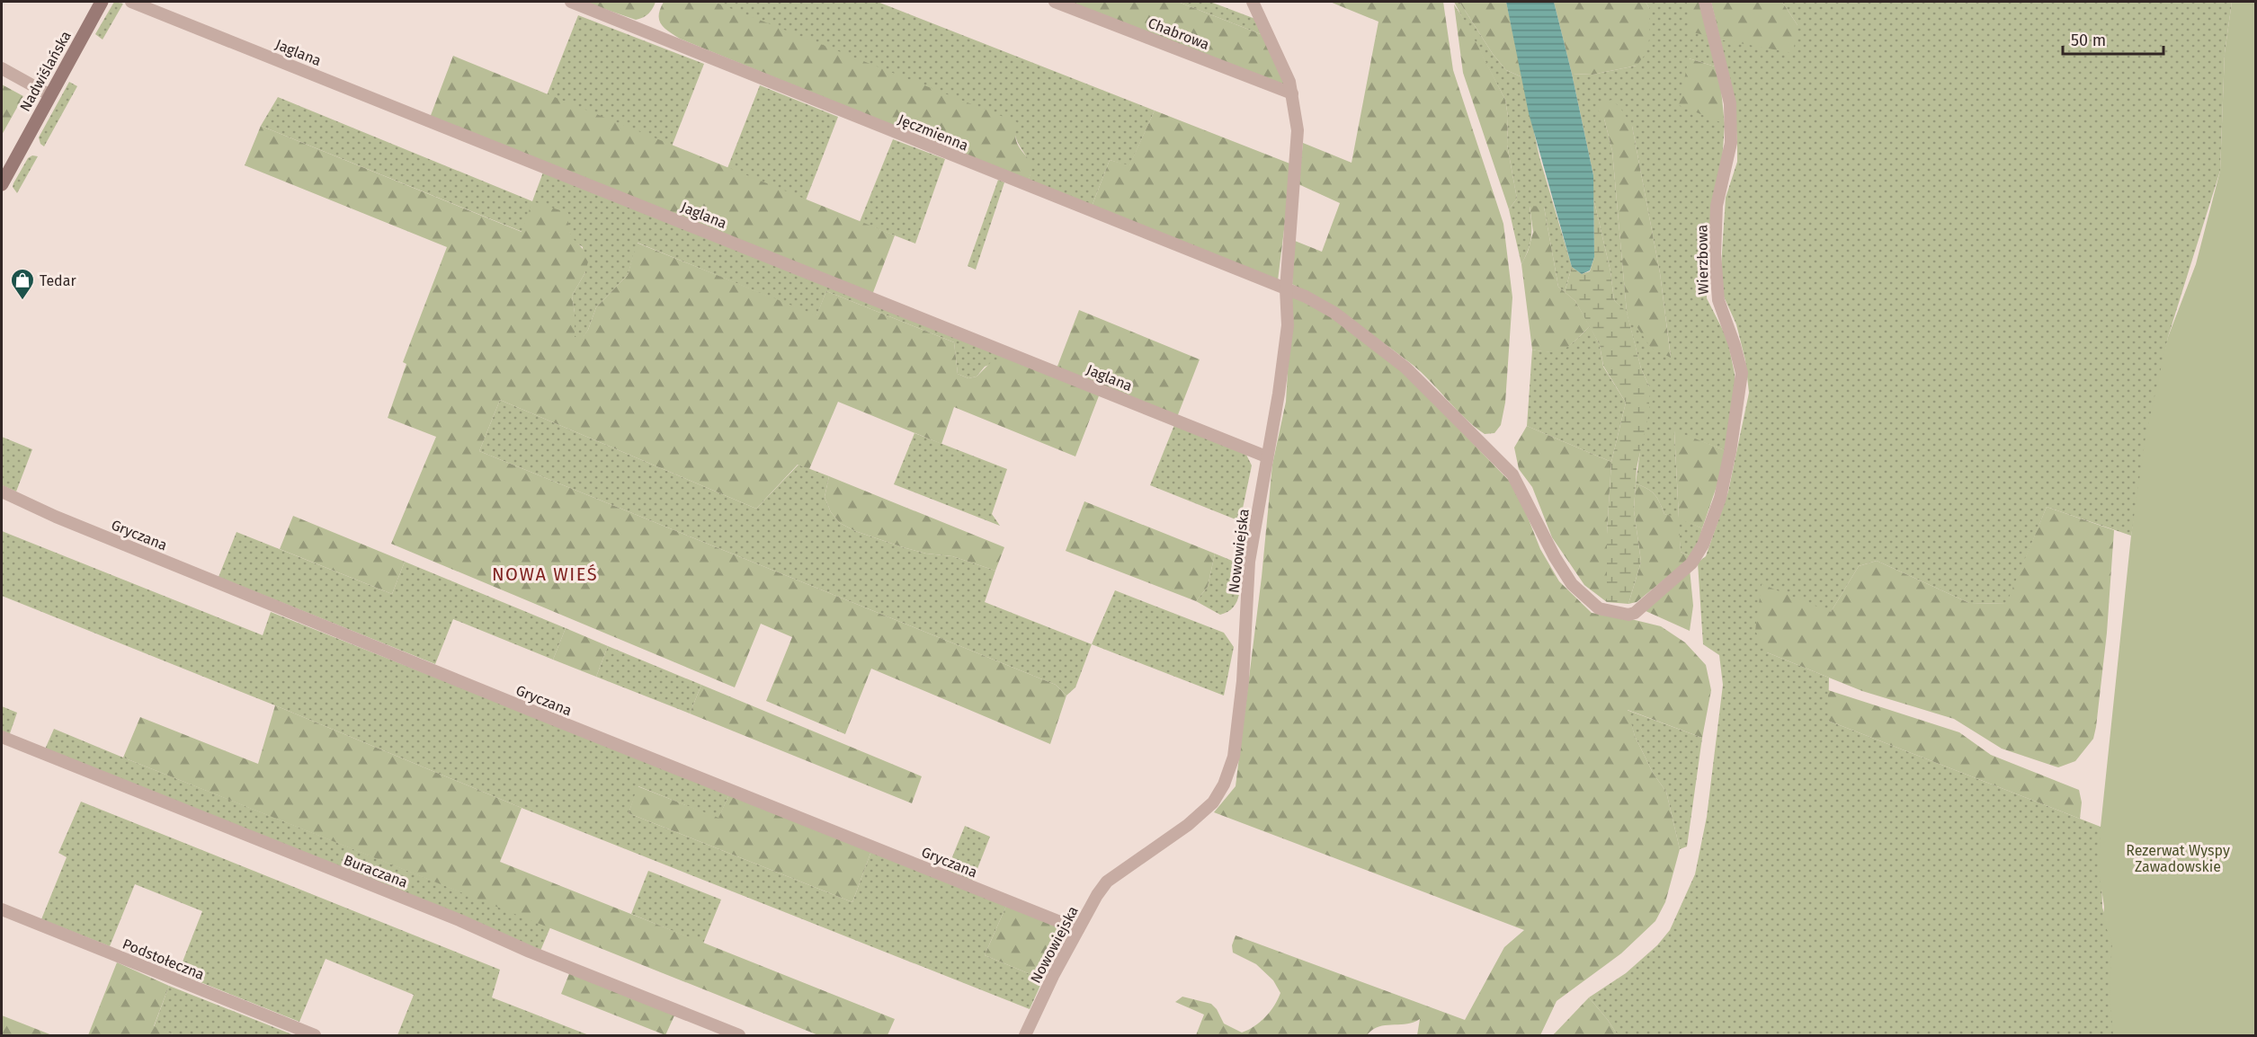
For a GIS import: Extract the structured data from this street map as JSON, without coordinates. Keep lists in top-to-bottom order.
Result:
{
  "streets": {
    "main road": ["Nadwiślańska"],
    "street": [
      "Chabrowa",
      "Jaglana",
      "Jęczmienna",
      "Wierzbowa",
      "Gryczana",
      "Nowowiejska",
      "Buraczana",
      "Podstołeczna"
    ]
  },
  "crossings": [
    ["Chabrowa", "Nowowiejska"],
    ["Jaglana", "Nowowiejska"],
    ["Jęczmienna", "Wierzbowa"],
    ["Jęczmienna", "Nowowiejska"],
    ["Gryczana", "Nowowiejska"]
  ],
  "districts": ["NOWA WIEŚ"],
  "parks": ["Rezerwat Wyspy Zawadowskie"],
  "places": {
    "shop": ["Tedar"]
  },
  "scale_bar": "50 m"
}
